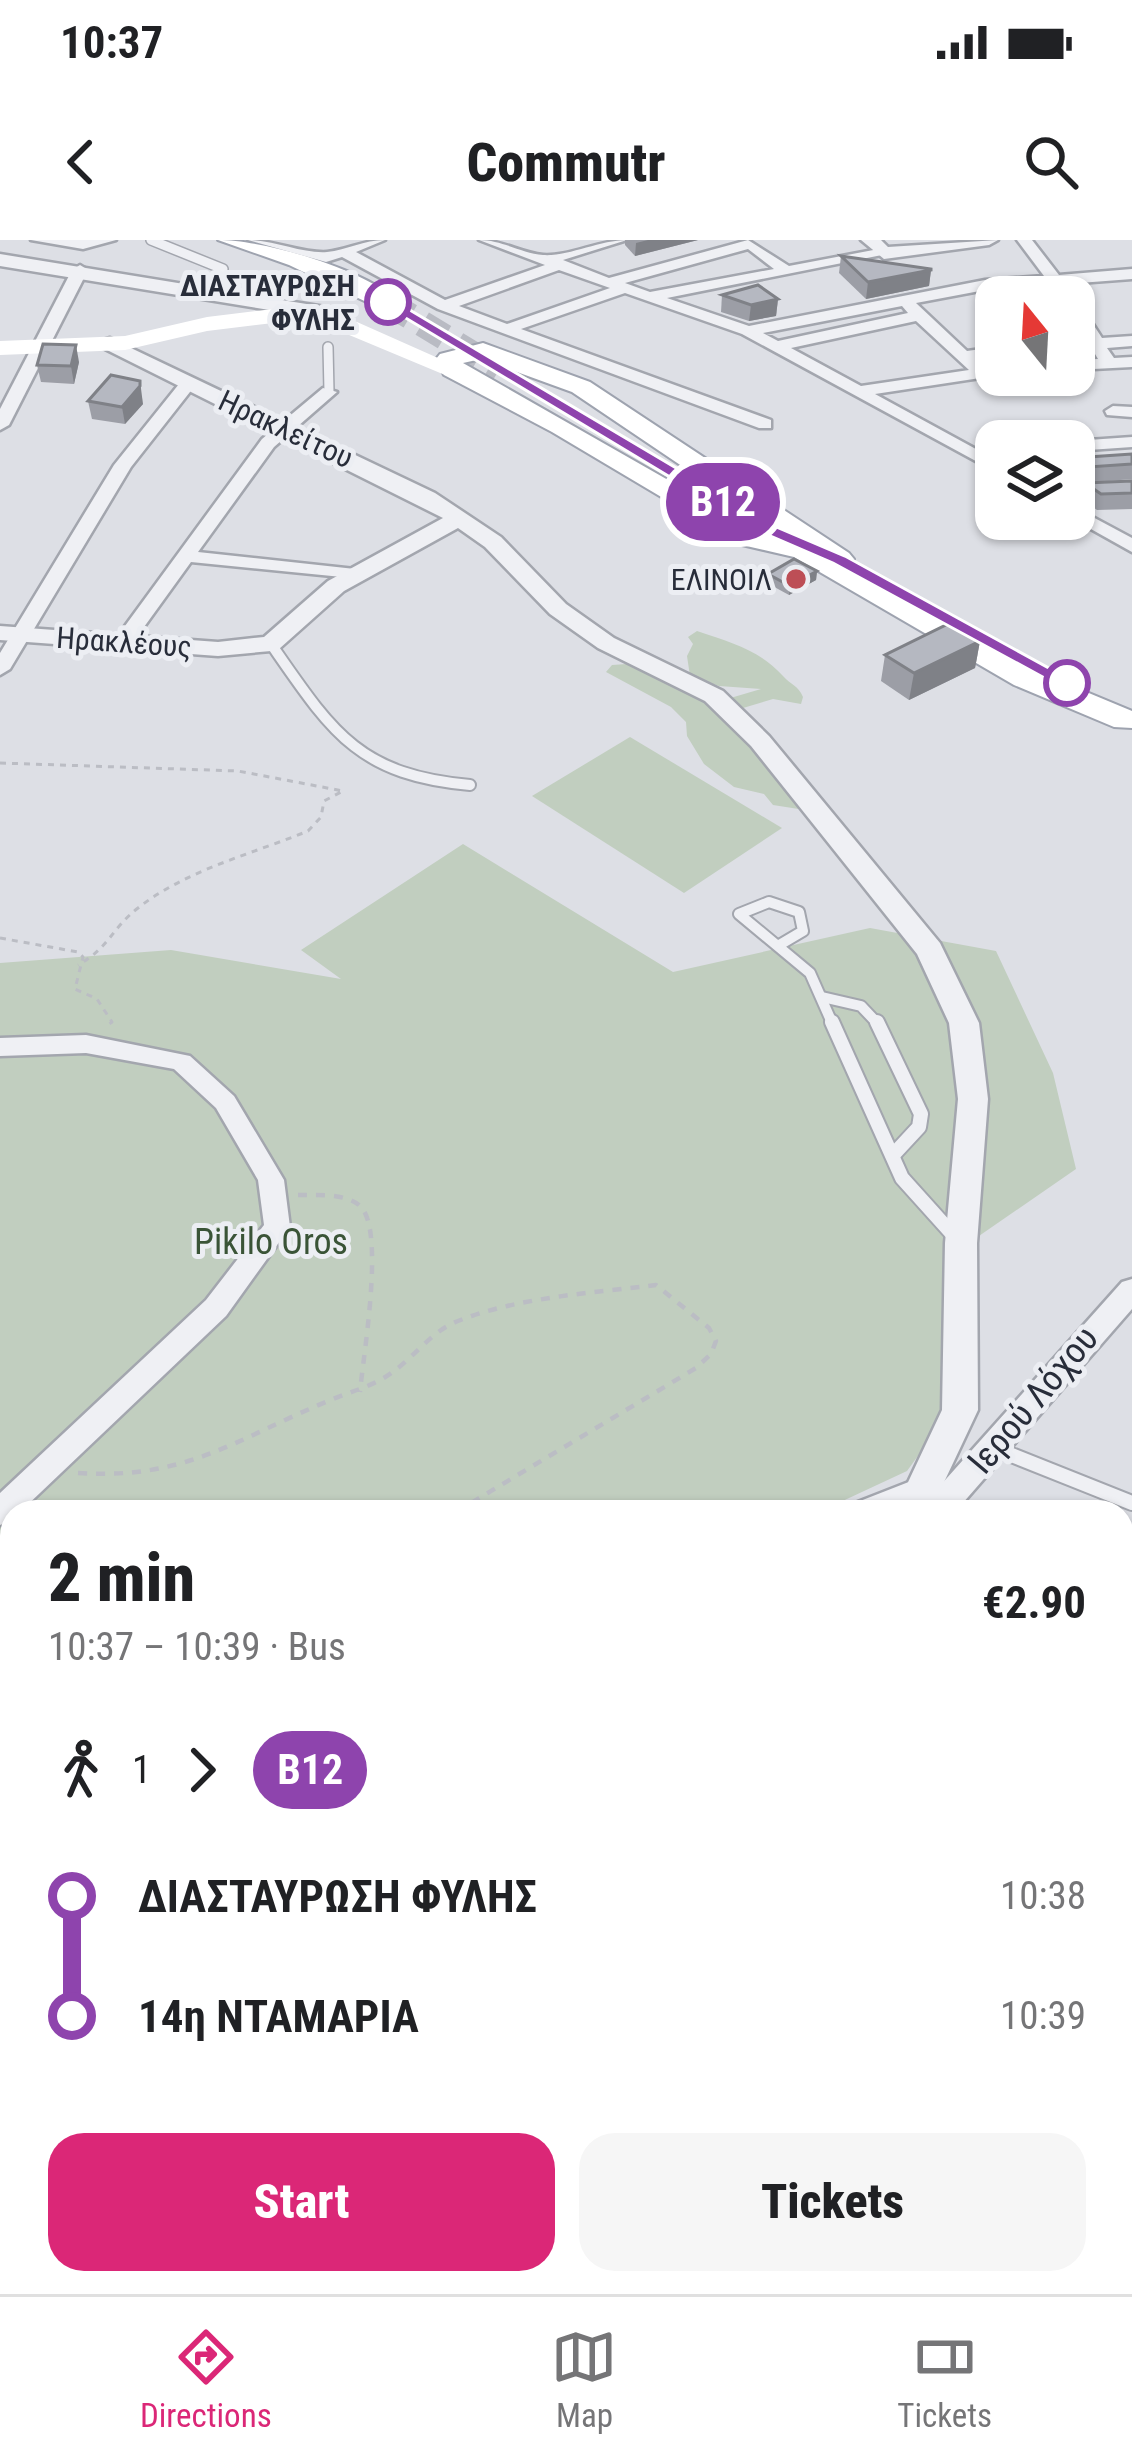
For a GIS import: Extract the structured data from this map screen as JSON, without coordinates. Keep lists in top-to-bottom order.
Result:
{
  "streets": {
    "street": ["Ηρακλείτου", "Ηρακλέους", "Ιερού Λόχου"]
  },
  "parks": ["Pikilo Oros"],
  "places": ["ΔΙΑΣΤΑΥΡΩΣΗ ΦΥΛΗΣ", "ΕΛΙΝΟΙΛ"],
  "lines": ["bus line Β12"],
  "north": "top",
  "page": {
    "status": "10:37",
    "header": "Commutr",
    "on_map": "Β12",
    "heading": ["2 min", "10:37 – 10:39 · Bus", "€2.90"],
    "legs": ["1", "Β12"],
    "list": [
      {
        "name": "ΔΙΑΣΤΑΥΡΩΣΗ ΦΥΛΗΣ",
        "value": "10:38"
      },
      {
        "name": "14η ΝΤΑΜΑΡΙΑ",
        "value": "10:39"
      }
    ],
    "buttons": ["Start", "Tickets"],
    "tabs": ["Directions", "Map", "Tickets"]
  }
}
